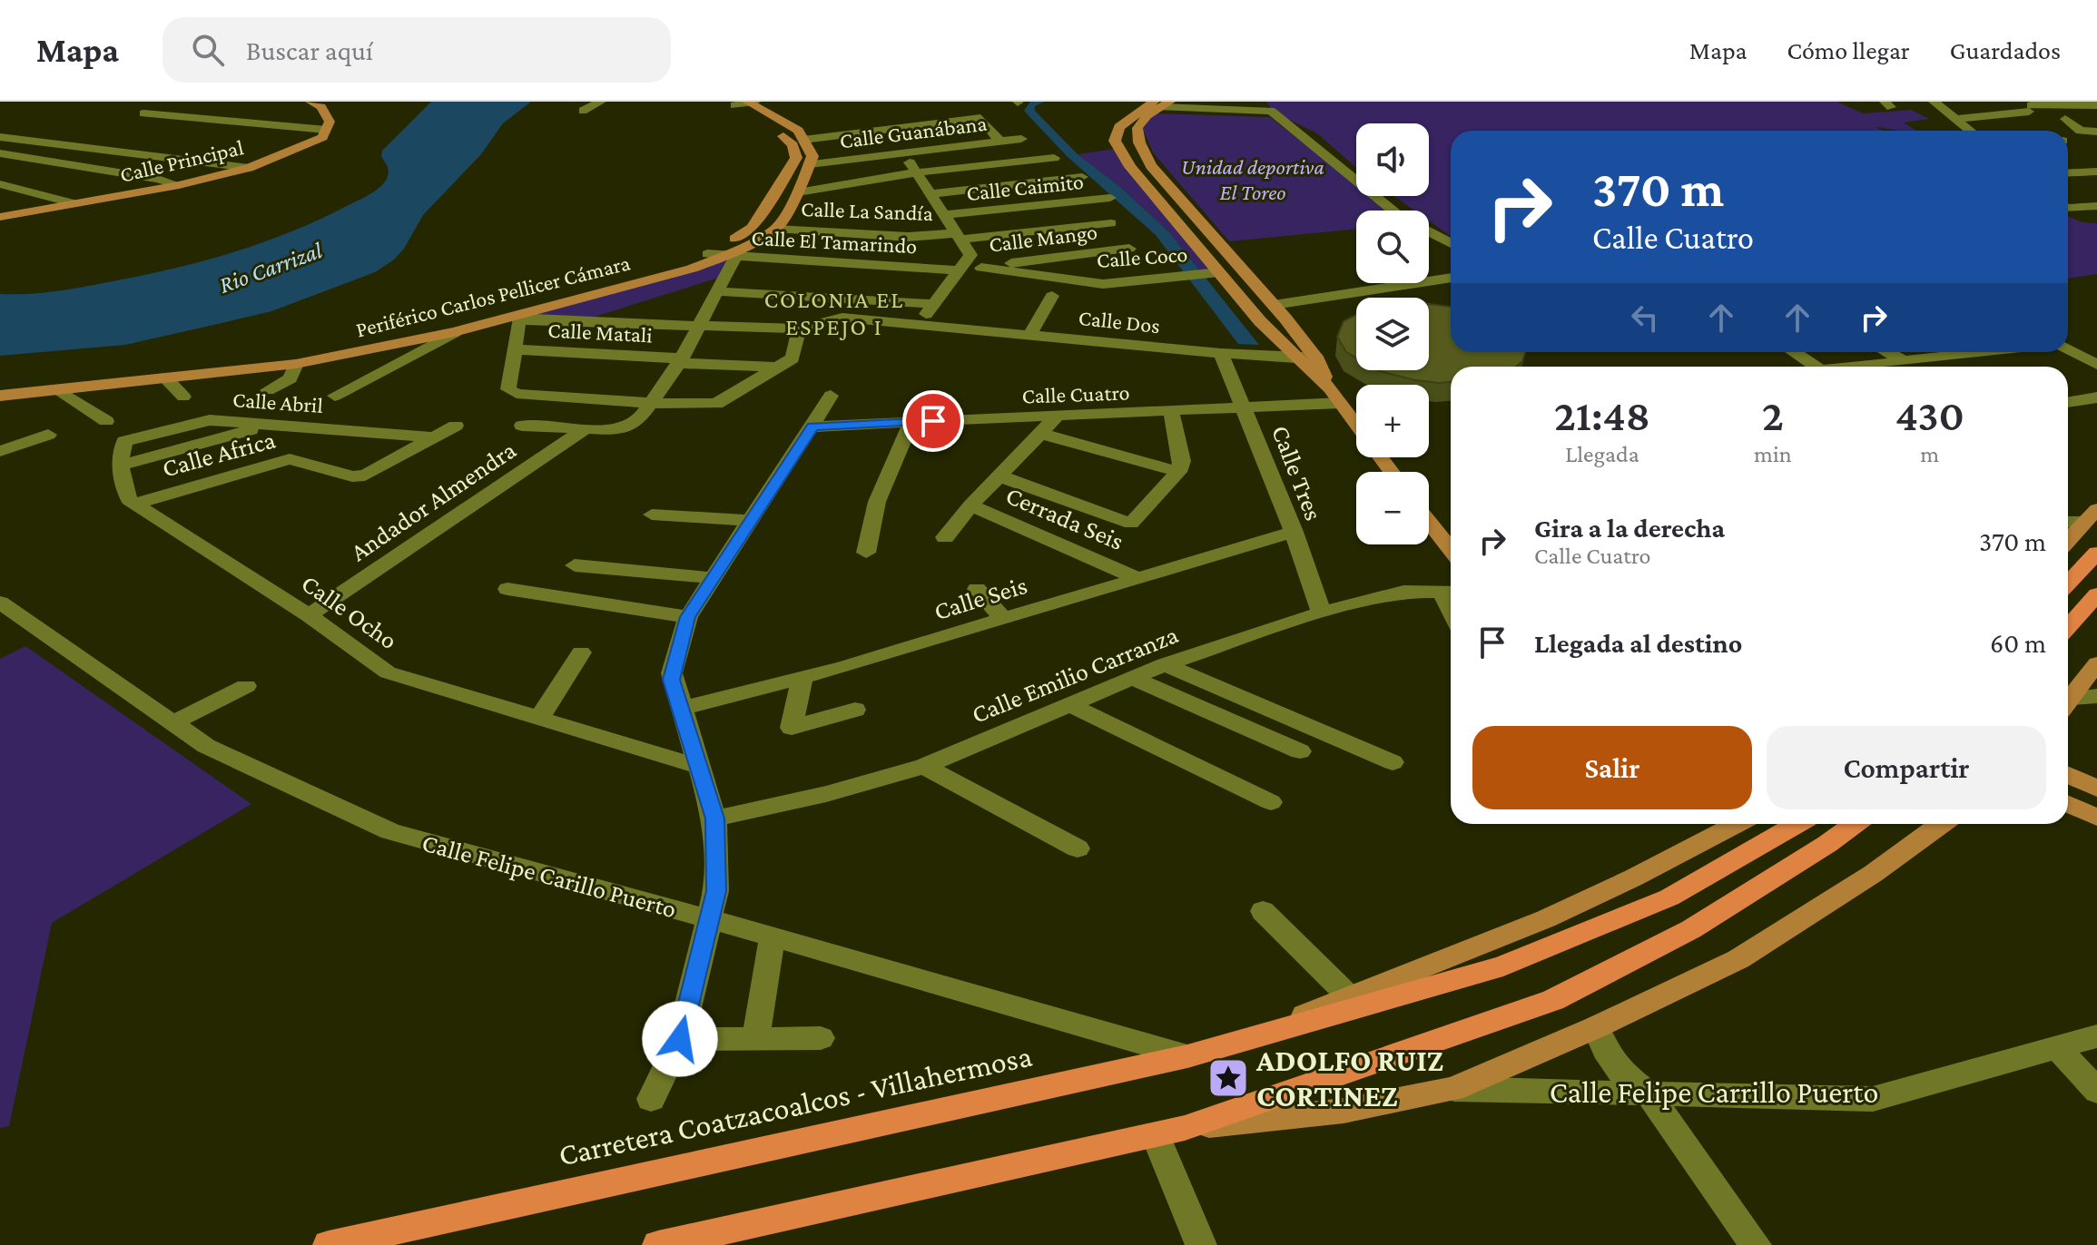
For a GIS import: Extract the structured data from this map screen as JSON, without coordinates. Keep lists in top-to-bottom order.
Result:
{
  "streets": {
    "highway": ["Carretera Coatzacoalcos - Villahermosa"],
    "main road": ["Calle Principal", "Periférico Carlos Pellicer Cámara"],
    "street": [
      "Calle Guanábana",
      "Calle Caimito",
      "Calle La Sandía",
      "Calle Mango",
      "Calle El Tamarindo",
      "Calle Coco",
      "Calle Dos",
      "Calle Matali",
      "Calle Cuatro",
      "Calle Abril",
      "Calle Africa",
      "Calle Tres",
      "Andador Almendra",
      "Cerrada Seis",
      "Calle Seis",
      "Calle Ocho",
      "Calle Emilio Carranza",
      "Calle Felipe Carillo Puerto",
      "Calle Felipe Carrillo Puerto"
    ]
  },
  "crossings": [
    ["Calle La Sandía", "Periférico Carlos Pellicer Cámara"],
    ["Calle Mango", "Calle El Tamarindo"],
    ["Calle Mango", "Calle Coco"],
    ["Calle El Tamarindo", "Periférico Carlos Pellicer Cámara"],
    ["Periférico Carlos Pellicer Cámara", "Calle Dos"],
    ["Calle Dos", "Calle Tres"],
    ["Calle Cuatro", "Calle Tres"],
    ["Calle Abril", "Calle Africa"],
    ["Calle Africa", "Calle Ocho"],
    ["Calle Tres", "Calle Seis"],
    ["Calle Tres", "Calle Emilio Carranza"],
    ["Andador Almendra", "Calle Ocho"],
    ["Cerrada Seis", "Calle Seis"],
    ["Calle Felipe Carillo Puerto", "Carretera Coatzacoalcos - Villahermosa"]
  ],
  "districts": ["COLONIA EL ESPEJO I"],
  "water": ["Rio Carrizal"],
  "parks": ["Unidad deportiva El Toreo"],
  "places": {
    "place": ["ADOLFO RUIZ CORTINEZ"]
  },
  "page": {
    "header": "Mapa",
    "search": "Buscar aquí",
    "nav": ["Mapa", "Cómo llegar", "Guardados"],
    "map_buttons": ["+", "−"],
    "turn": ["370 m", "Calle Cuatro"],
    "eta": [
      "21:48",
      "Llegada",
      "2",
      "min",
      "430",
      "m"
    ],
    "list": [
      {
        "name": "Gira a la derecha",
        "note": "Calle Cuatro",
        "value": "370 m"
      },
      {
        "name": "Llegada al destino",
        "value": "60 m"
      }
    ],
    "buttons": ["Salir", "Compartir"]
  }
}
